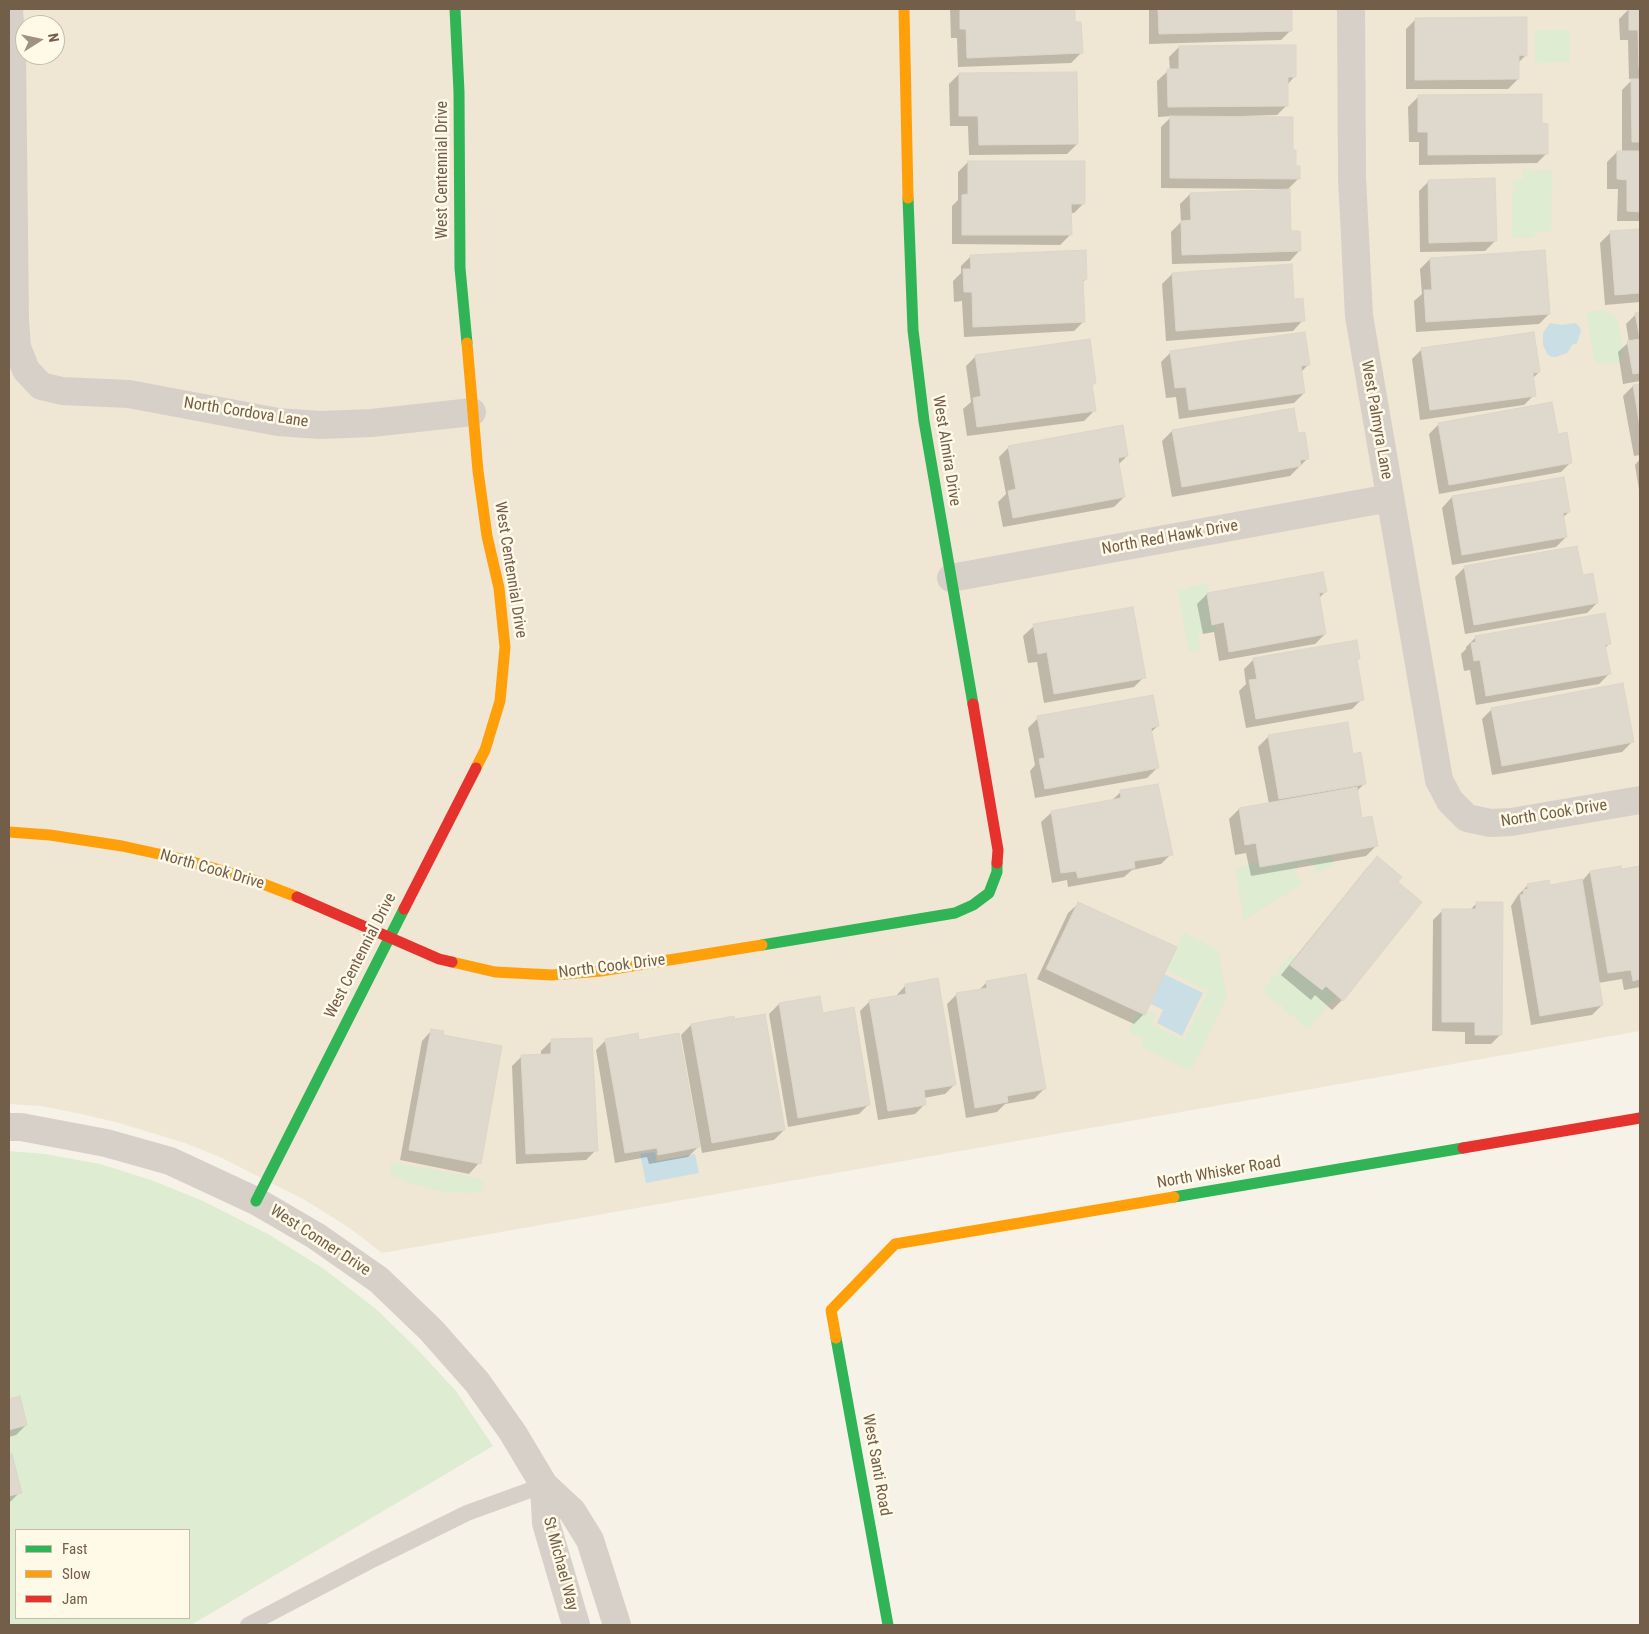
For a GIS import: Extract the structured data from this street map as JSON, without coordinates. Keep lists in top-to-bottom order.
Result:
{
  "streets": {
    "street": [
      "West Centennial Drive",
      "North Cordova Lane",
      "West Palmyra Lane",
      "West Almira Drive",
      "North Red Hawk Drive",
      "North Cook Drive",
      "North Whisker Road",
      "West Conner Drive",
      "West Santi Road",
      "St Michael Way"
    ]
  },
  "crossings": [
    ["West Centennial Drive", "North Cordova Lane"],
    ["West Centennial Drive", "North Cook Drive"],
    ["West Centennial Drive", "West Conner Drive"],
    ["West Palmyra Lane", "North Red Hawk Drive"],
    ["West Palmyra Lane", "North Cook Drive"],
    ["West Almira Drive", "North Red Hawk Drive"],
    ["West Almira Drive", "North Cook Drive"],
    ["North Whisker Road", "West Santi Road"],
    ["West Conner Drive", "St Michael Way"]
  ],
  "legend": ["Fast", "Slow", "Jam"],
  "north": "right"
}
